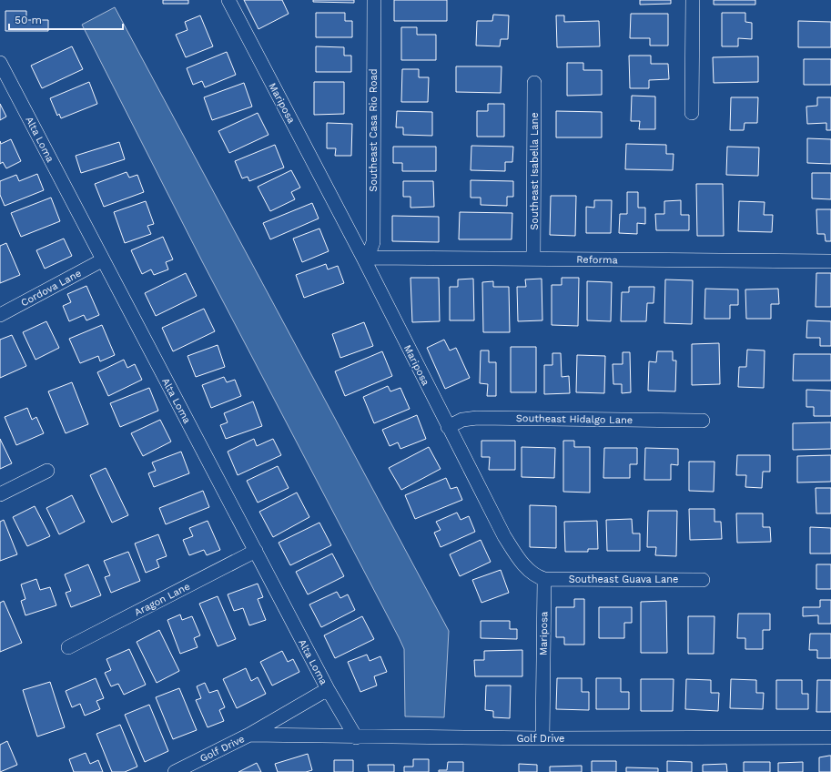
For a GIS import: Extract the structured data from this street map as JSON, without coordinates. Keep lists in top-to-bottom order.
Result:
{
  "streets": {
    "street": [
      "Mariposa",
      "Southeast Casa Rio Road",
      "Alta Loma",
      "Southeast Isabella Lane",
      "Reforma",
      "Cordova Lane",
      "Southeast Hidalgo Lane",
      "Southeast Guava Lane",
      "Aragon Lane",
      "Golf Drive"
    ]
  },
  "crossings": [
    ["Mariposa", "Southeast Casa Rio Road"],
    ["Mariposa", "Reforma"],
    ["Mariposa", "Southeast Hidalgo Lane"],
    ["Mariposa", "Southeast Guava Lane"],
    ["Mariposa", "Golf Drive"],
    ["Southeast Casa Rio Road", "Reforma"],
    ["Alta Loma", "Cordova Lane"],
    ["Alta Loma", "Aragon Lane"],
    ["Alta Loma", "Golf Drive"],
    ["Southeast Isabella Lane", "Reforma"]
  ],
  "scale_bar": "50 m"
}
